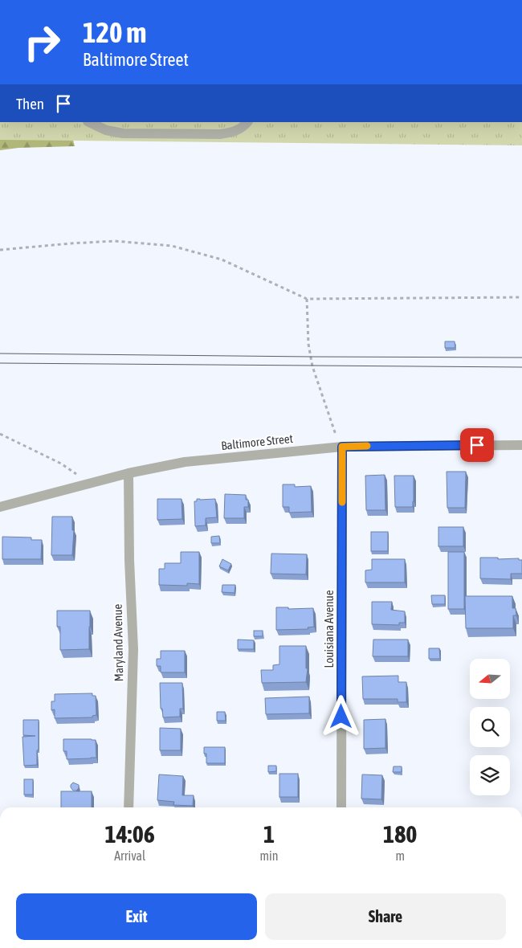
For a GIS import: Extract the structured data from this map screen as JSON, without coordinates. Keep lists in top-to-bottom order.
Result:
{
  "streets": {
    "street": ["Baltimore Street", "Louisiana Avenue", "Maryland Avenue"]
  },
  "crossings": [
    ["Baltimore Street", "Louisiana Avenue"],
    ["Baltimore Street", "Maryland Avenue"]
  ],
  "north": "left",
  "page": {
    "turn": ["120 m", "Baltimore Street"],
    "then": "Then",
    "eta": [
      "14:06",
      "Arrival",
      "1",
      "min",
      "180",
      "m"
    ],
    "buttons": ["Exit", "Share"]
  }
}
